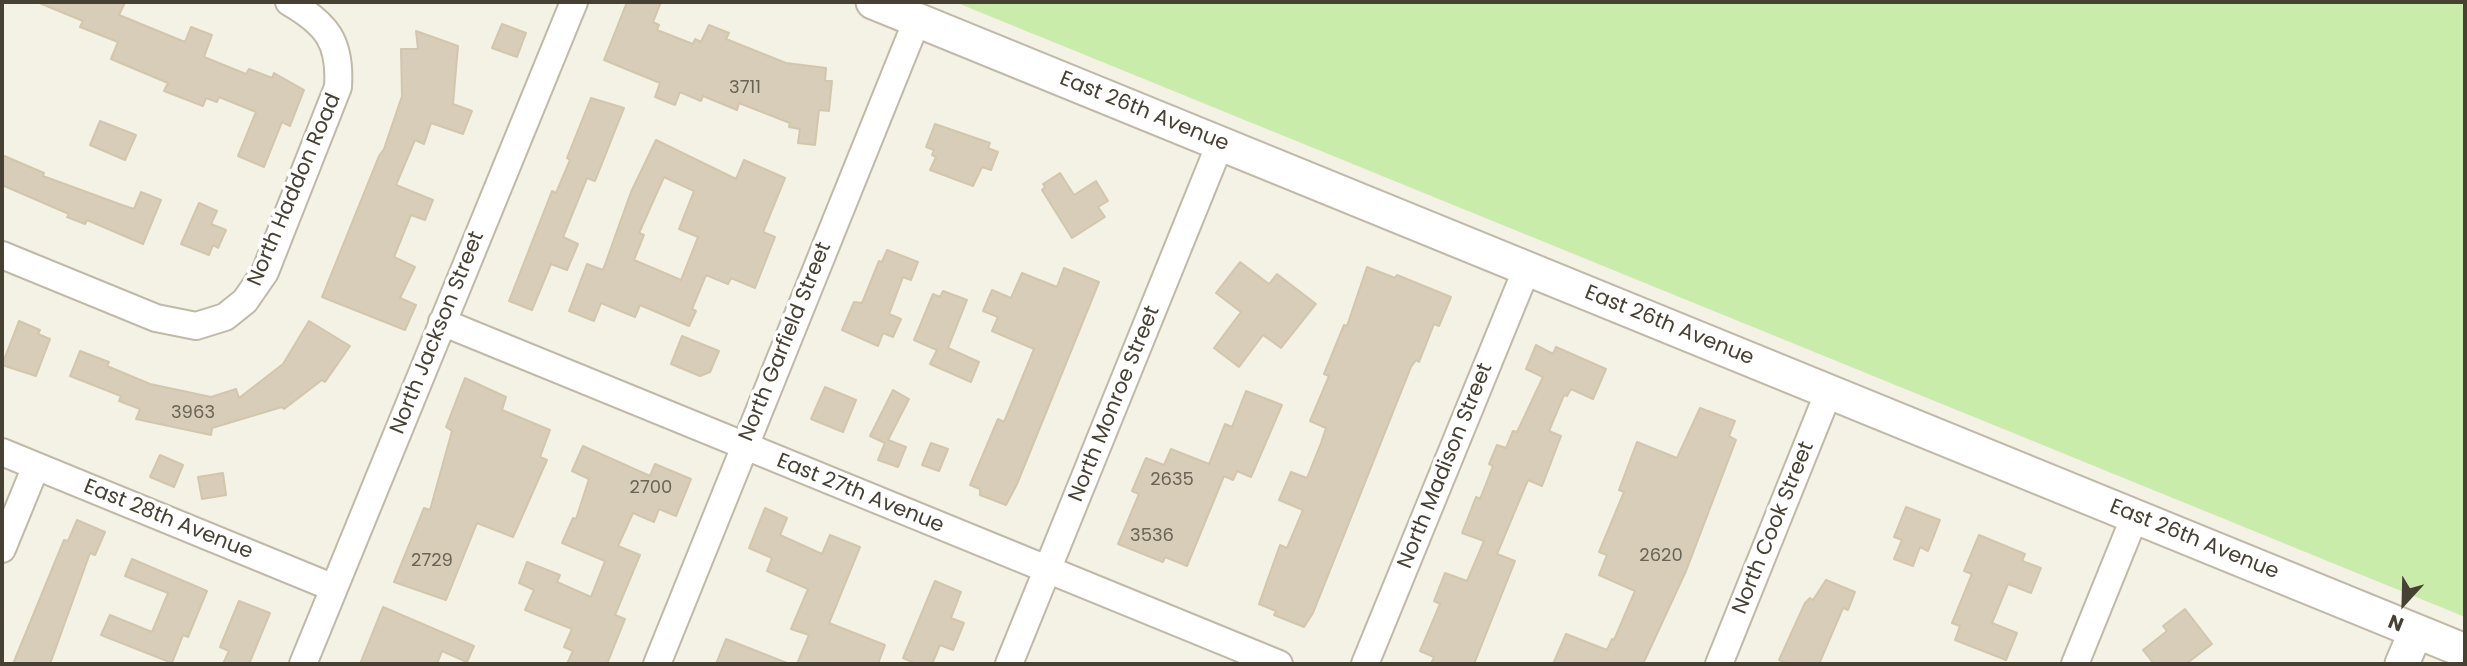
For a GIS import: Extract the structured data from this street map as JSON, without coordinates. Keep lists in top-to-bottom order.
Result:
{
  "streets": {
    "street": [
      "East 26th Avenue",
      "North Haddon Road",
      "North Jackson Street",
      "North Garfield Street",
      "North Monroe Street",
      "North Madison Street",
      "East 27th Avenue",
      "East 28th Avenue",
      "North Cook Street"
    ]
  },
  "crossings": [
    ["East 26th Avenue", "North Garfield Street"],
    ["East 26th Avenue", "North Monroe Street"],
    ["East 26th Avenue", "North Madison Street"],
    ["East 26th Avenue", "North Cook Street"],
    ["North Jackson Street", "East 27th Avenue"],
    ["North Jackson Street", "East 28th Avenue"],
    ["North Garfield Street", "East 27th Avenue"],
    ["North Monroe Street", "East 27th Avenue"]
  ],
  "house_numbers": [
    "3711",
    "3963",
    "2635",
    "2700",
    "3536",
    "2620",
    "2729"
  ],
  "north": "bottom"
}
